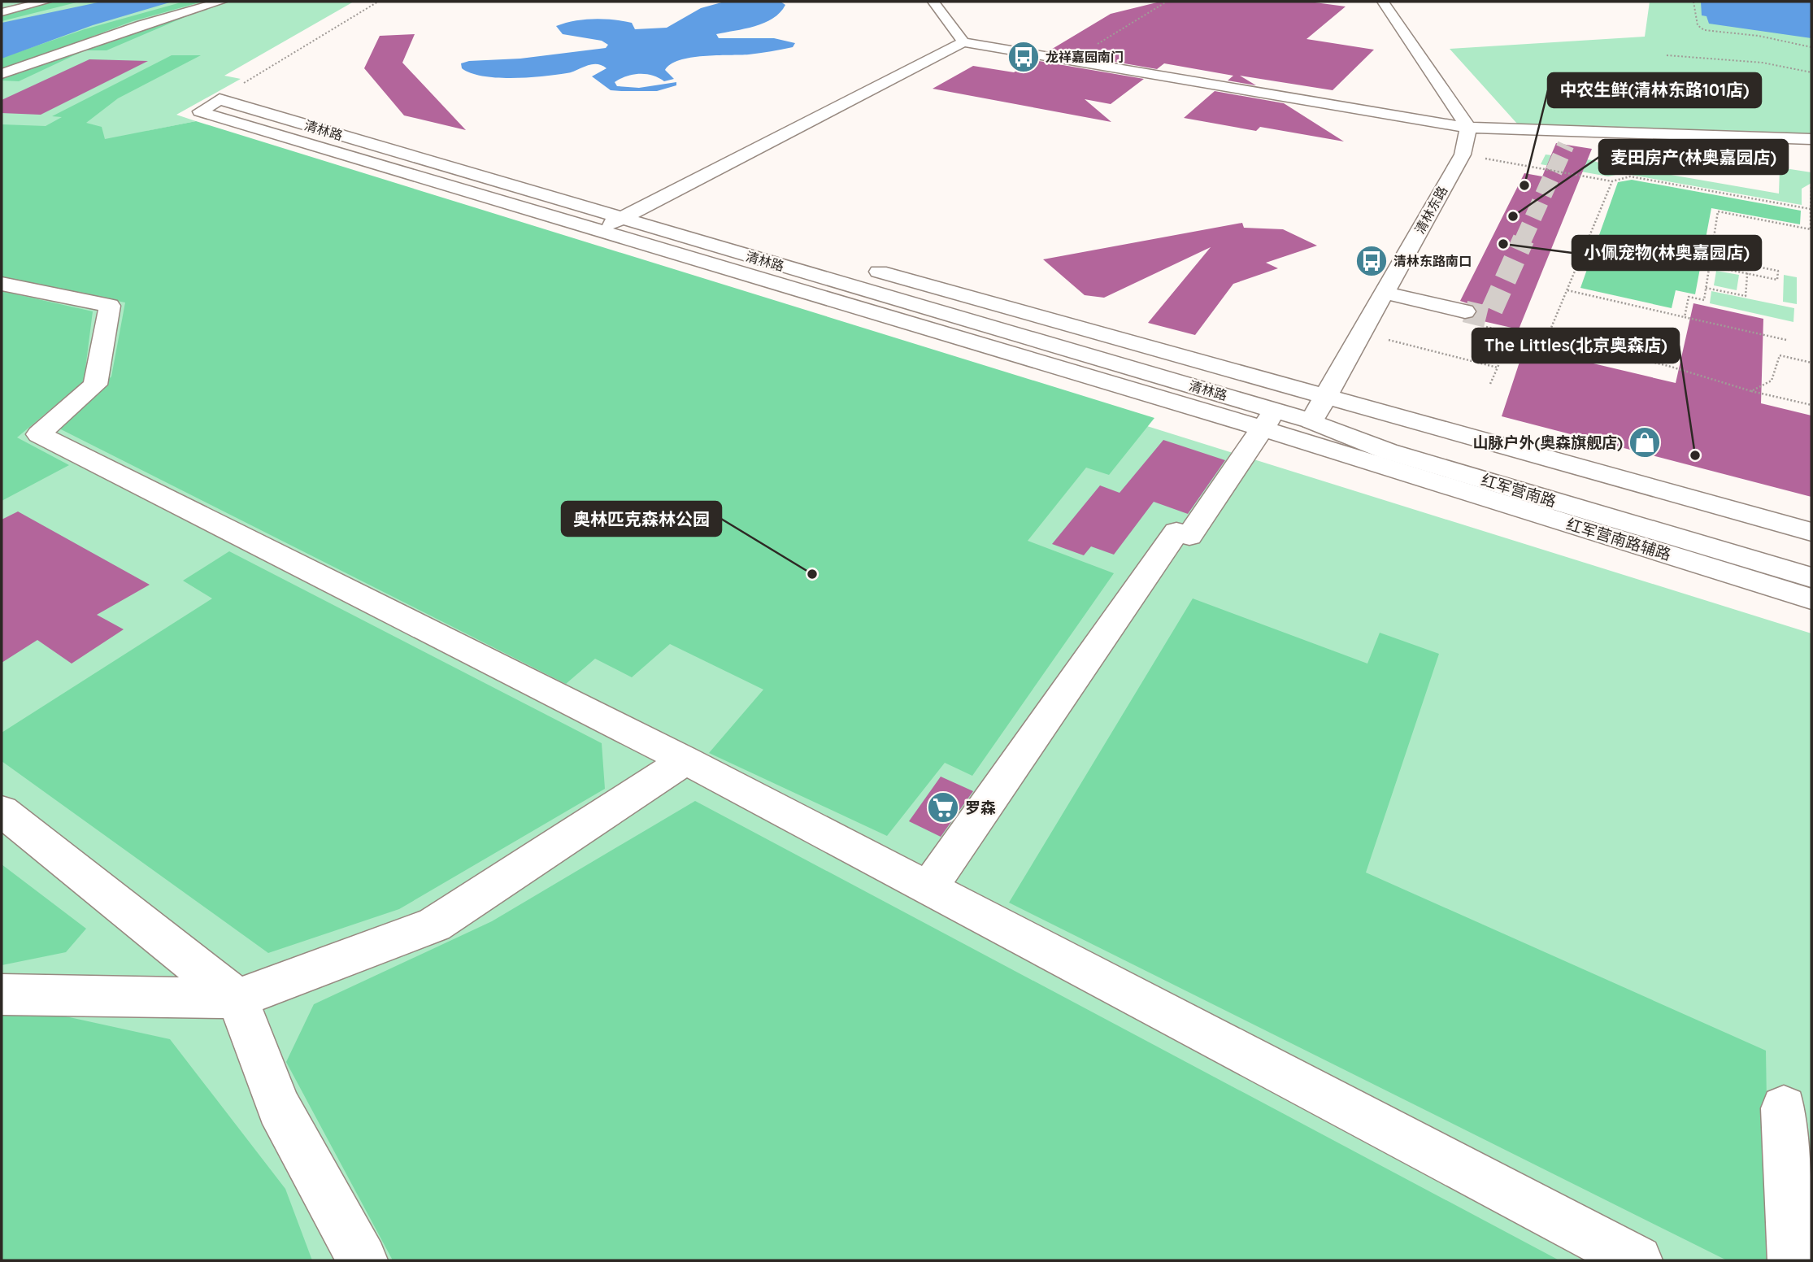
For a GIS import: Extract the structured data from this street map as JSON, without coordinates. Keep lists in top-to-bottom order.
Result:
{
  "streets": {
    "street": [
      "清林路",
      "清林东路",
      "红军营南路",
      "红军营南路辅路"
    ]
  },
  "crossings": [
    ["清林路", "清林东路"],
    ["清林路", "红军营南路"],
    ["清林路", "红军营南路辅路"],
    ["清林东路", "红军营南路"]
  ],
  "places": {
    "bus stop": ["龙祥嘉园南门", "清林东路南口"],
    "other": [
      "中农生鲜(清林东路101店)",
      "麦田房产(林奥嘉园店)",
      "小佩宠物(林奥嘉园店)",
      "The Littles(北京奥森店)",
      "奥林匹克森林公园"
    ],
    "shop": ["山脉户外(奥森旗舰店)"],
    "supermarket": ["罗森"]
  }
}
